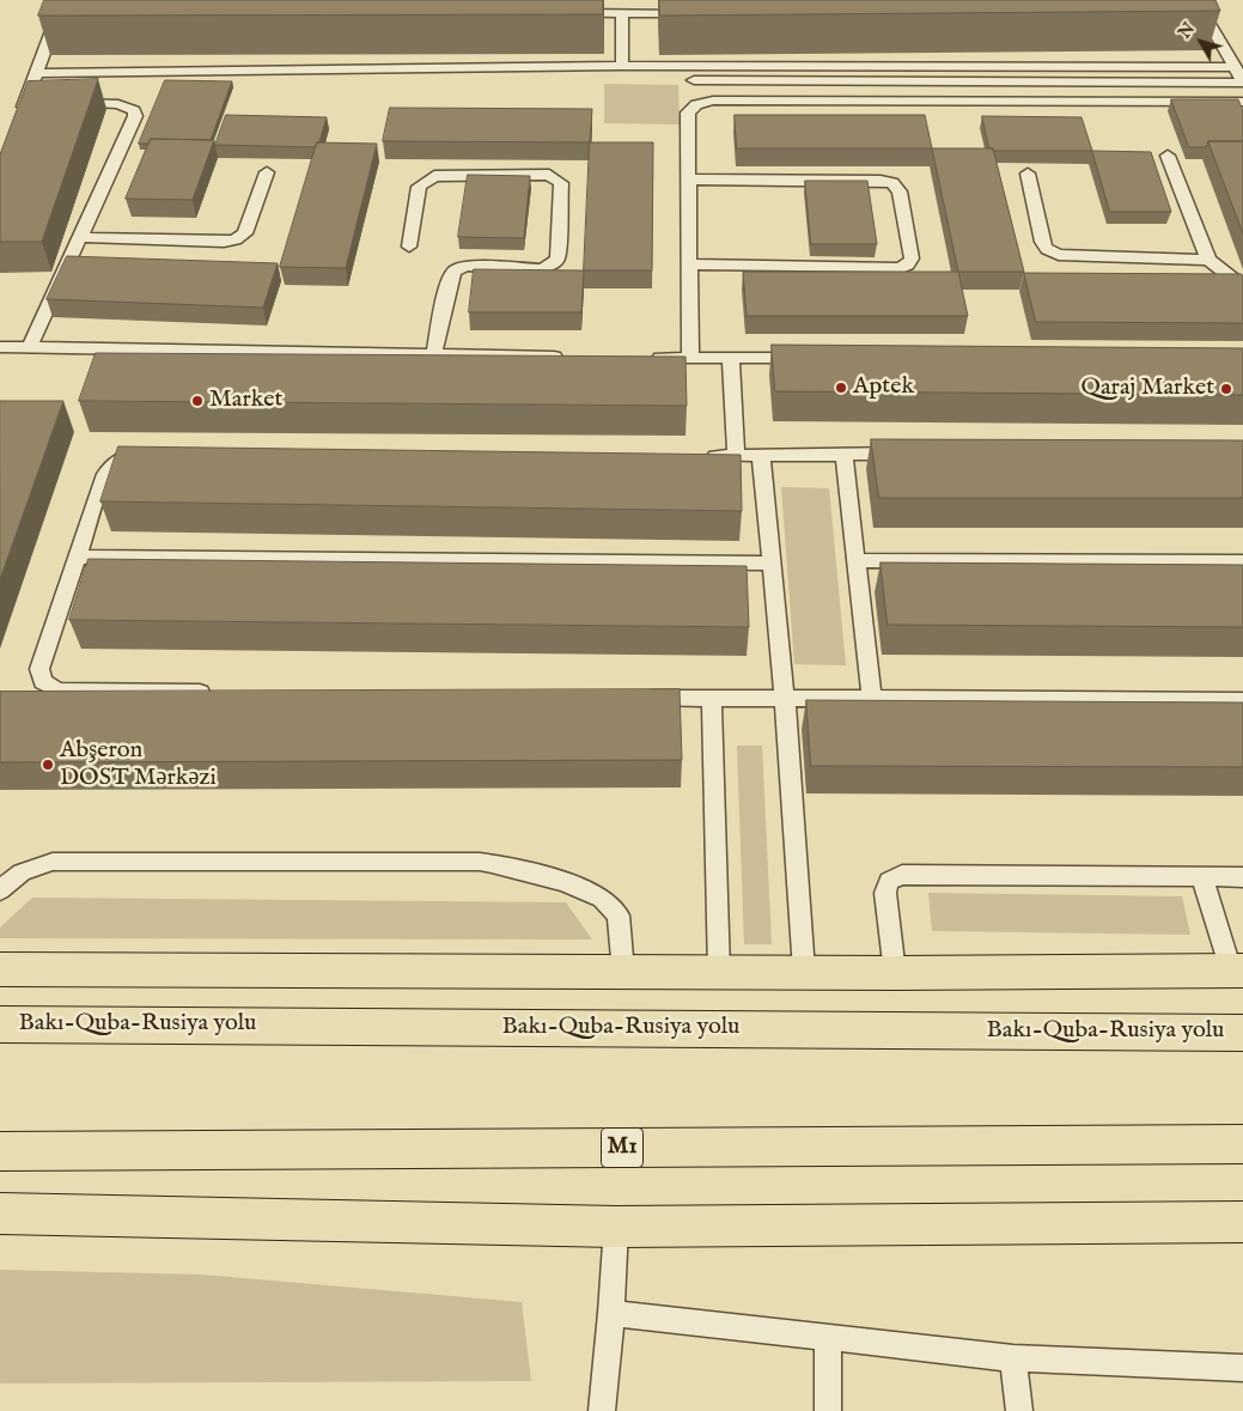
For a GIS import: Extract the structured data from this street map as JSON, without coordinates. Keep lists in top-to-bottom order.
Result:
{
  "streets": {
    "highway": ["Bakı-Quba-Rusiya yolu", "M1"]
  },
  "places": [
    "Aptek",
    "Qaraj Market",
    "Market",
    "Abşeron DOST Mərkəzi"
  ],
  "north": "top left"
}
